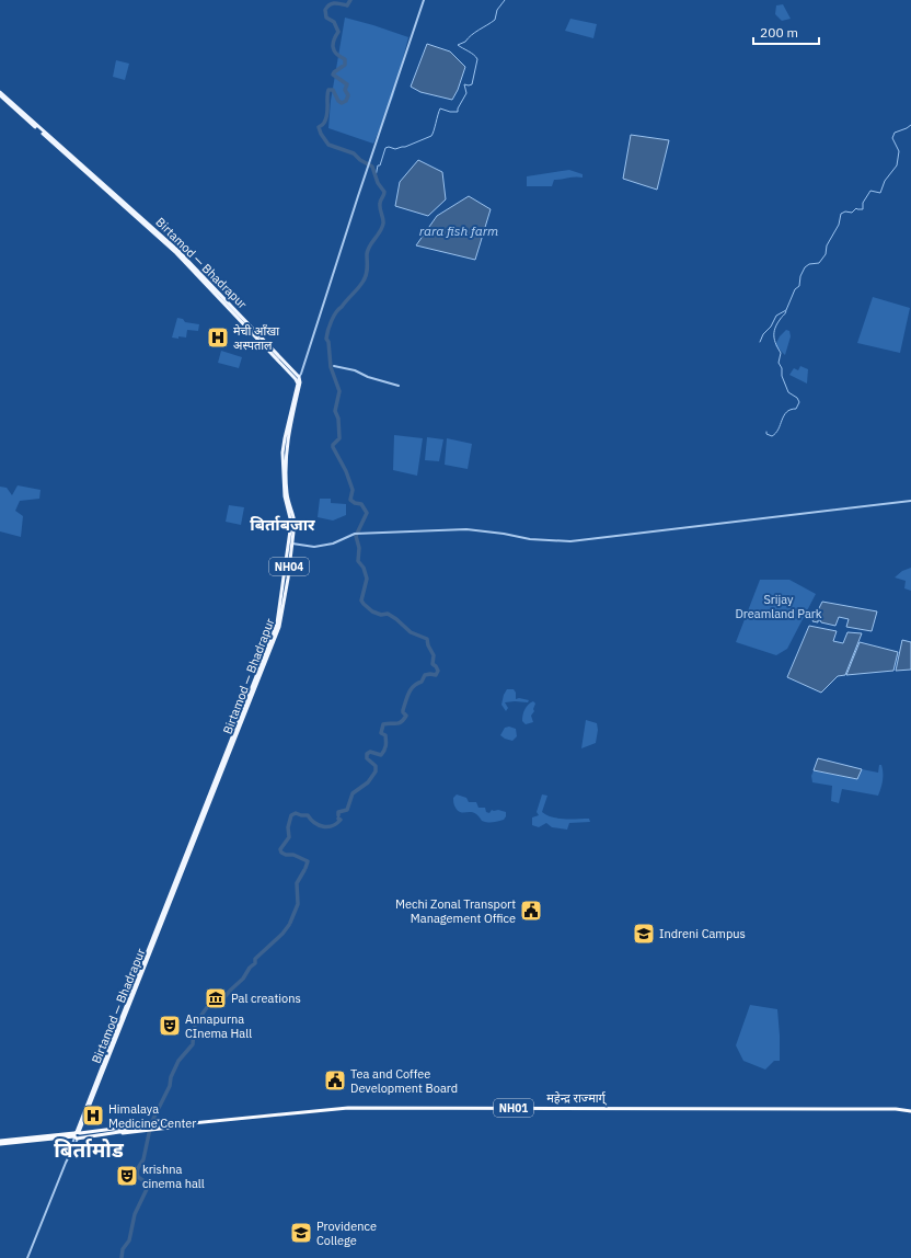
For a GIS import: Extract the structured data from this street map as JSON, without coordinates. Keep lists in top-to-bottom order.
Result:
{
  "streets": {
    "highway": ["महेन्द्र राज्मार्ग्", "NH01"],
    "main road": ["Birtamod — Bhadrapur", "NH04"]
  },
  "crossings": [
    ["Birtamod — Bhadrapur", "महेन्द्र राज्मार्ग्"]
  ],
  "districts": ["बिर्ताबजार", "बिर्तामोड"],
  "water": ["rara fish farm"],
  "parks": ["Srijay Dreamland Park"],
  "places": {
    "hospital": ["मेची आँखा अस्पताल", "Himalaya Medicine Center"],
    "public building": ["Mechi Zonal Transport Management Office", "Tea and Coffee Development Board"],
    "school or university": ["Indreni Campus", "Providence College"],
    "museum": ["Pal creations"],
    "theatre": ["Annapurna CInema Hall", "krishna cinema hall"]
  },
  "scale_bar": "200 m"
}
